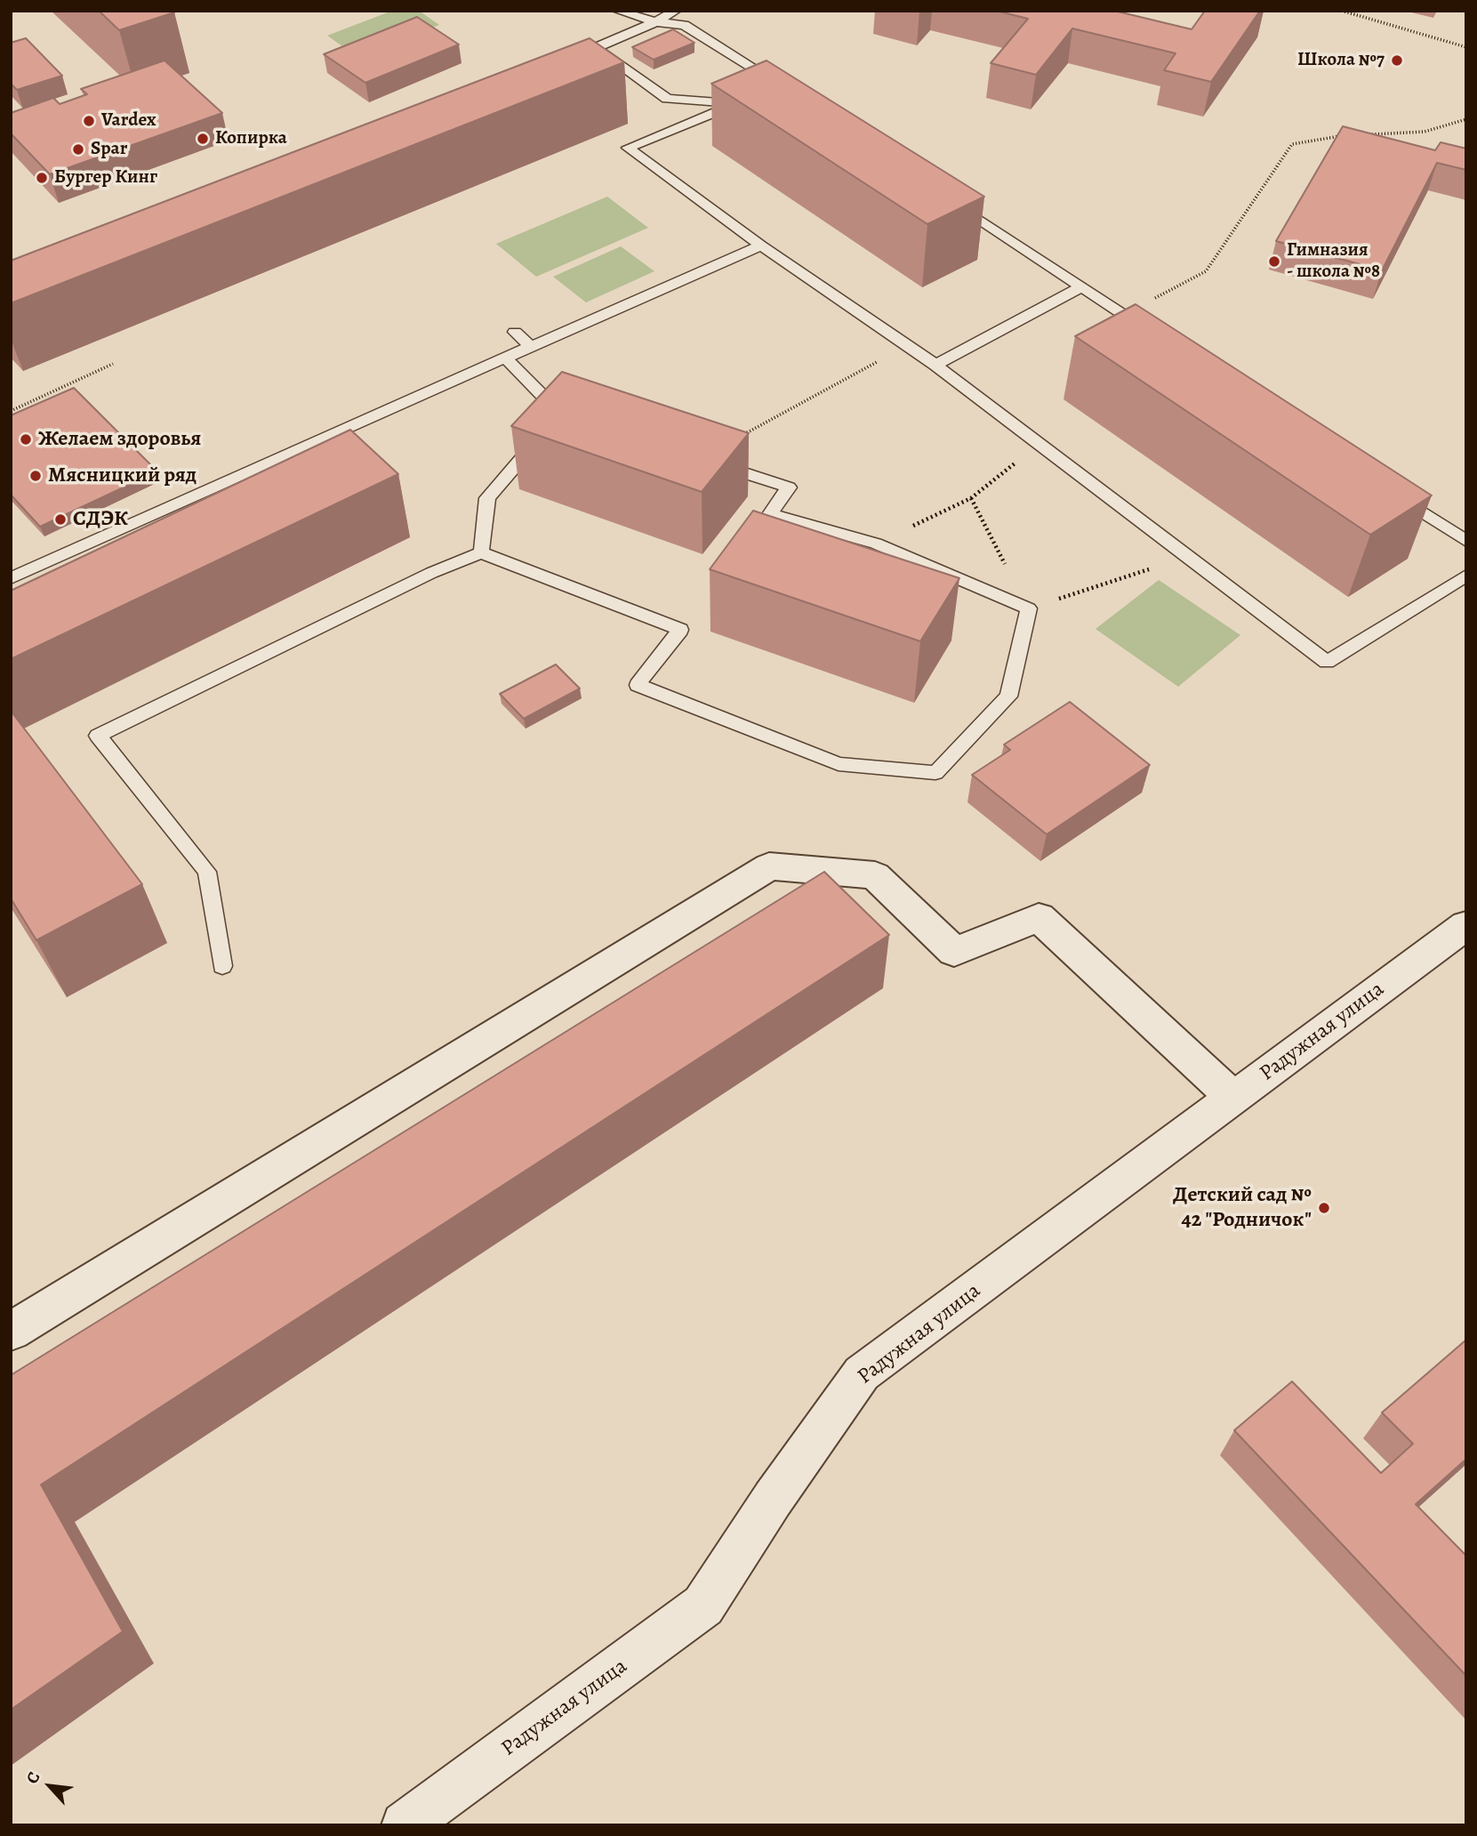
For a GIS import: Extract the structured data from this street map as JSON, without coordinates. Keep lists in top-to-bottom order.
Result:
{
  "streets": {
    "street": ["Радужная улица"]
  },
  "places": [
    "Школа №7",
    "Vardex",
    "Копирка",
    "Spar",
    "Бургер Кинг",
    "Гимназия - школа №8",
    "Желаем здоровья",
    "Мясницкий ряд",
    "СДЭК",
    "Детский сад № 42 \"Родничок\""
  ],
  "north": "top left"
}
